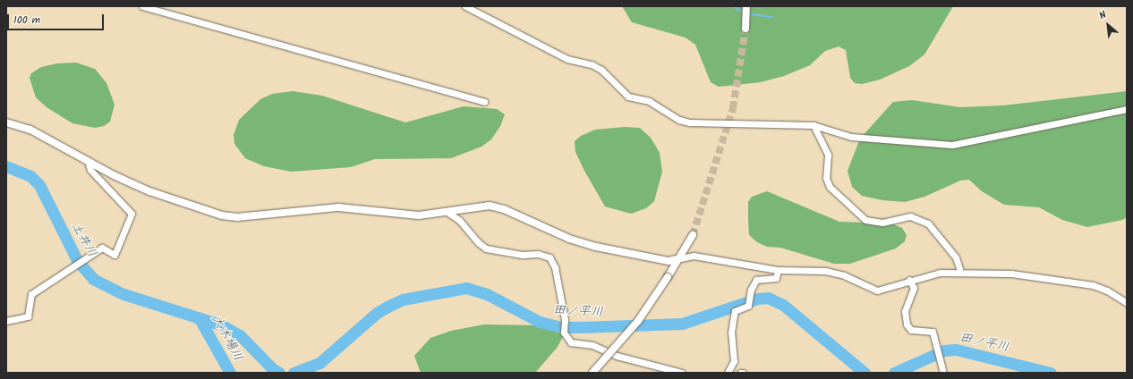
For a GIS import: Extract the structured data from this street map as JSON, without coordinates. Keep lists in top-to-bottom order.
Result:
{
  "water": ["土井川", "田ノ平川", "大木場川"],
  "scale_bar": "100 m",
  "north": "top left"
}
